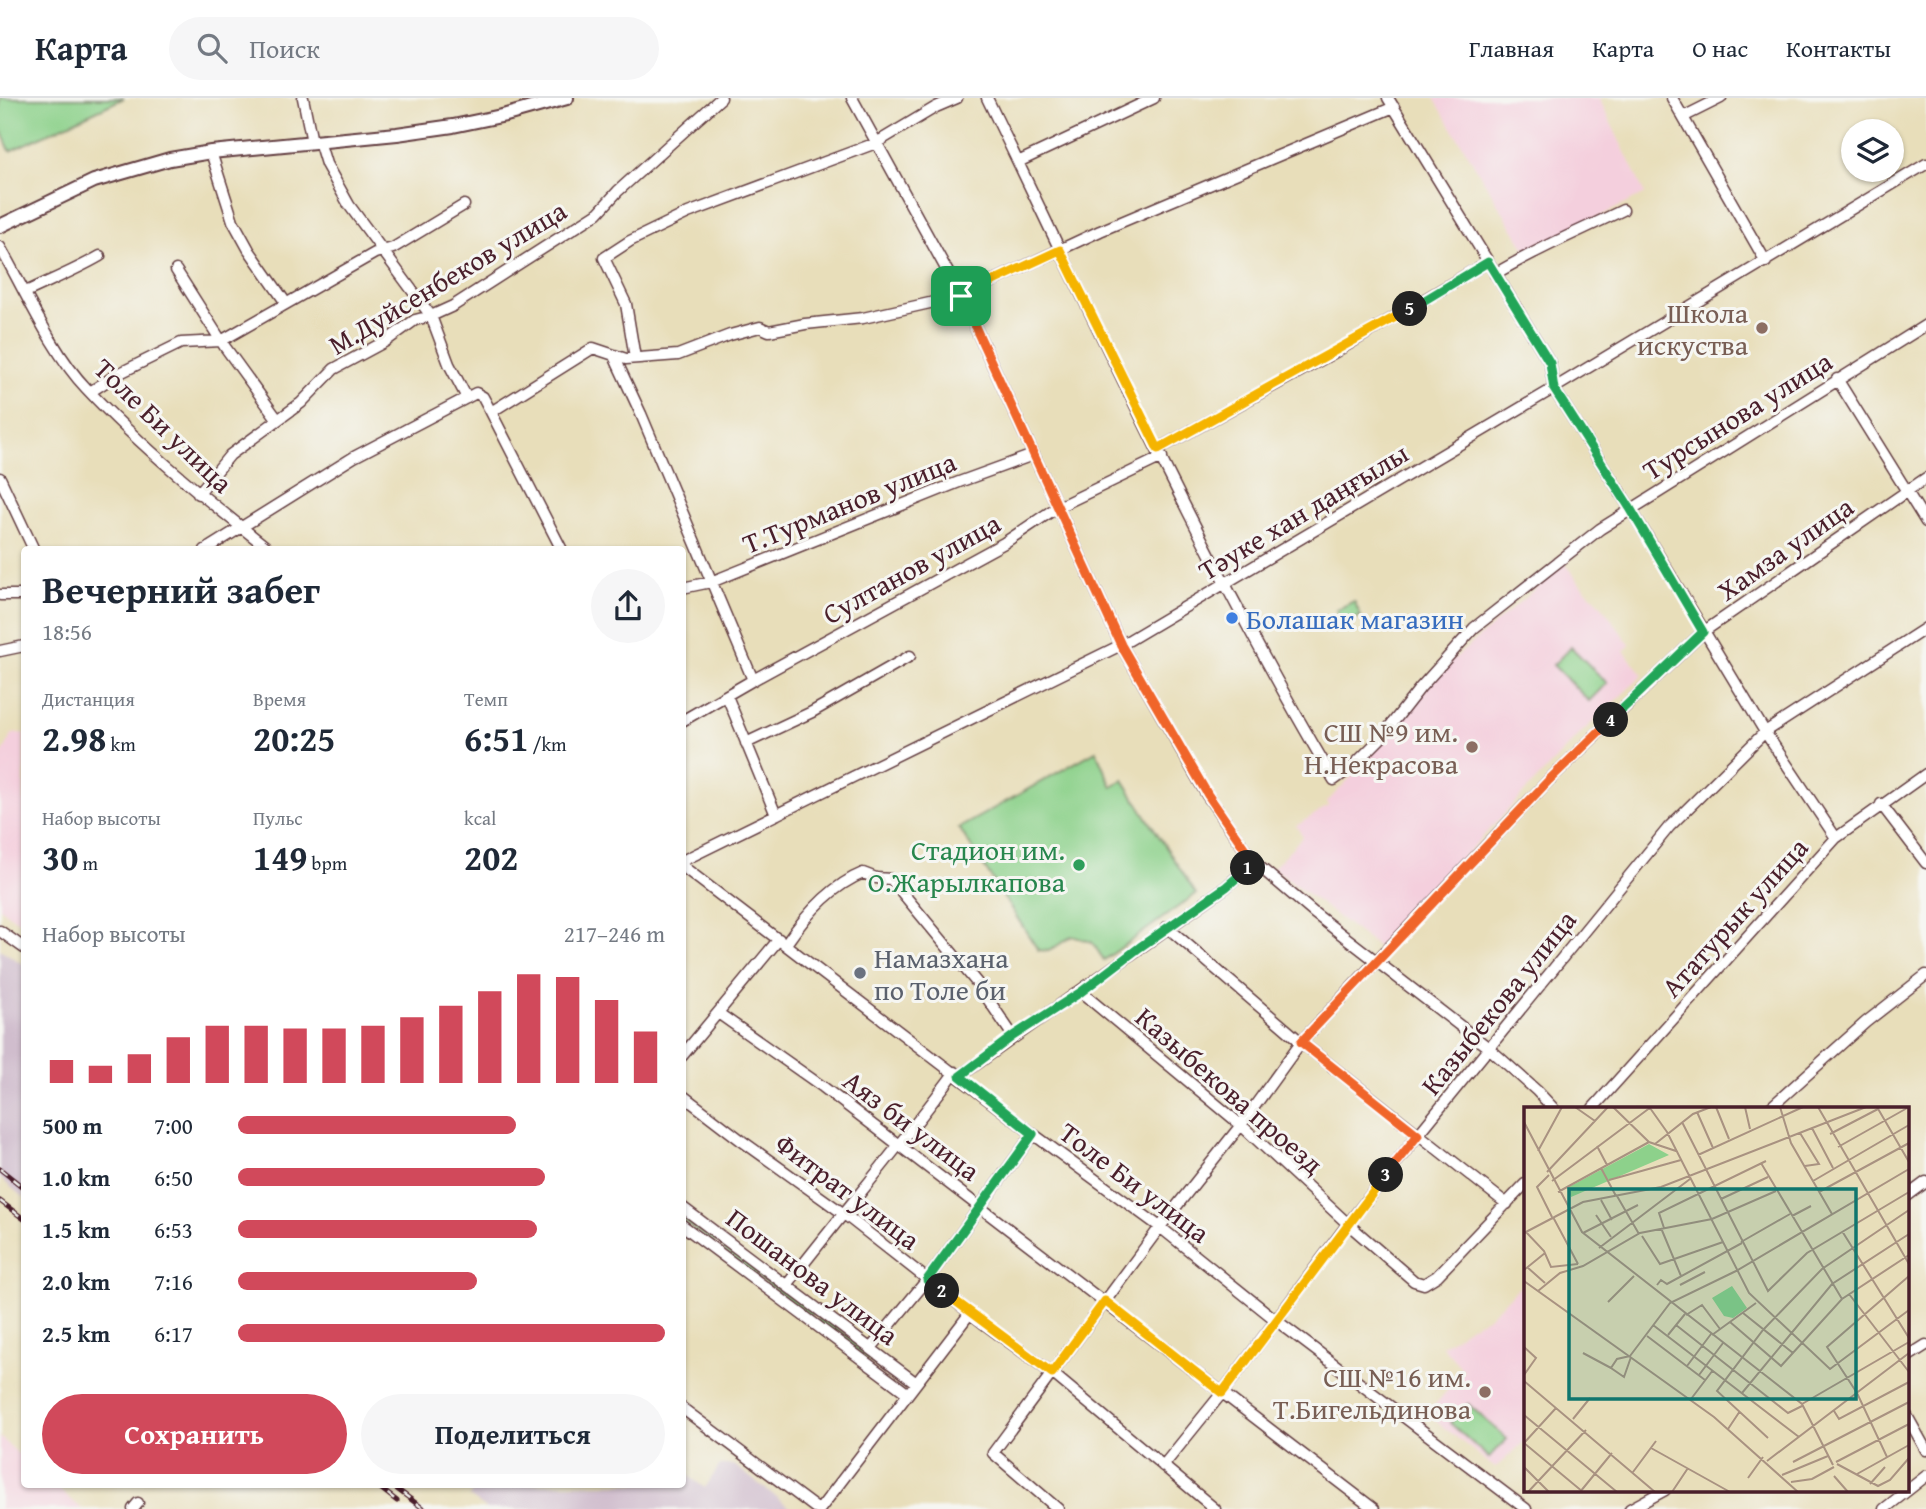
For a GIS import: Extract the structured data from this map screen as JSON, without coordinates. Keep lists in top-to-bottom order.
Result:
{
  "streets": {
    "street": [
      "М.Дуйсенбеков улица",
      "Турсынова улица",
      "Толе Би улица",
      "Т.Турманов улица",
      "Тәуке хан даңғылы",
      "Хамза улица",
      "Султанов улица",
      "Ататурык улица",
      "Казыбекова улица",
      "Казыбекова проезд",
      "Аяз би улица",
      "Фитрат улица",
      "Пошанова улица"
    ]
  },
  "crossings": [
    ["М.Дуйсенбеков улица", "Толе Би улица"],
    ["Турсынова улица", "Тәуке хан даңғылы"],
    ["Толе Би улица", "Хамза улица"],
    ["Толе Би улица", "Казыбекова улица"],
    ["Хамза улица", "Казыбекова проезд"],
    ["Хамза улица", "Аяз би улица"],
    ["Хамза улица", "Фитрат улица"],
    ["Казыбекова улица", "Казыбекова проезд"],
    ["Казыбекова улица", "Аяз би улица"],
    ["Казыбекова улица", "Фитрат улица"]
  ],
  "places": [
    "Школа искуства",
    "Болашак магазин",
    "СШ №9 им. Н.Некрасова",
    "Стадион им. О.Жарылкапова",
    "Намазхана по Толе би",
    "СШ №16 им. Т.Бигельдинова"
  ],
  "page": {
    "header": "Карта",
    "search": "Поиск",
    "nav": [
      "Главная",
      "Карта",
      "О нас",
      "Контакты"
    ],
    "pins": [
      "5",
      "4",
      "1",
      "3",
      "2"
    ],
    "heading": ["Вечерний забег", "18:56"],
    "stats": [
      ["Дистанция", "2.98 km"],
      ["Время", "20:25"],
      ["Темп", "6:51 /km"],
      ["Набор высоты", "30 m"],
      ["Пульс", "149 bpm"],
      ["kcal", "202"]
    ],
    "chart": ["Набор высоты", "217–246 m"],
    "list": [
      {
        "name": "500 m",
        "note": "7:00"
      },
      {
        "name": "1.0 km",
        "note": "6:50"
      },
      {
        "name": "1.5 km",
        "note": "6:53"
      },
      {
        "name": "2.0 km",
        "note": "7:16"
      },
      {
        "name": "2.5 km",
        "note": "6:17"
      }
    ],
    "buttons": ["Сохранить", "Поделиться"]
  }
}
